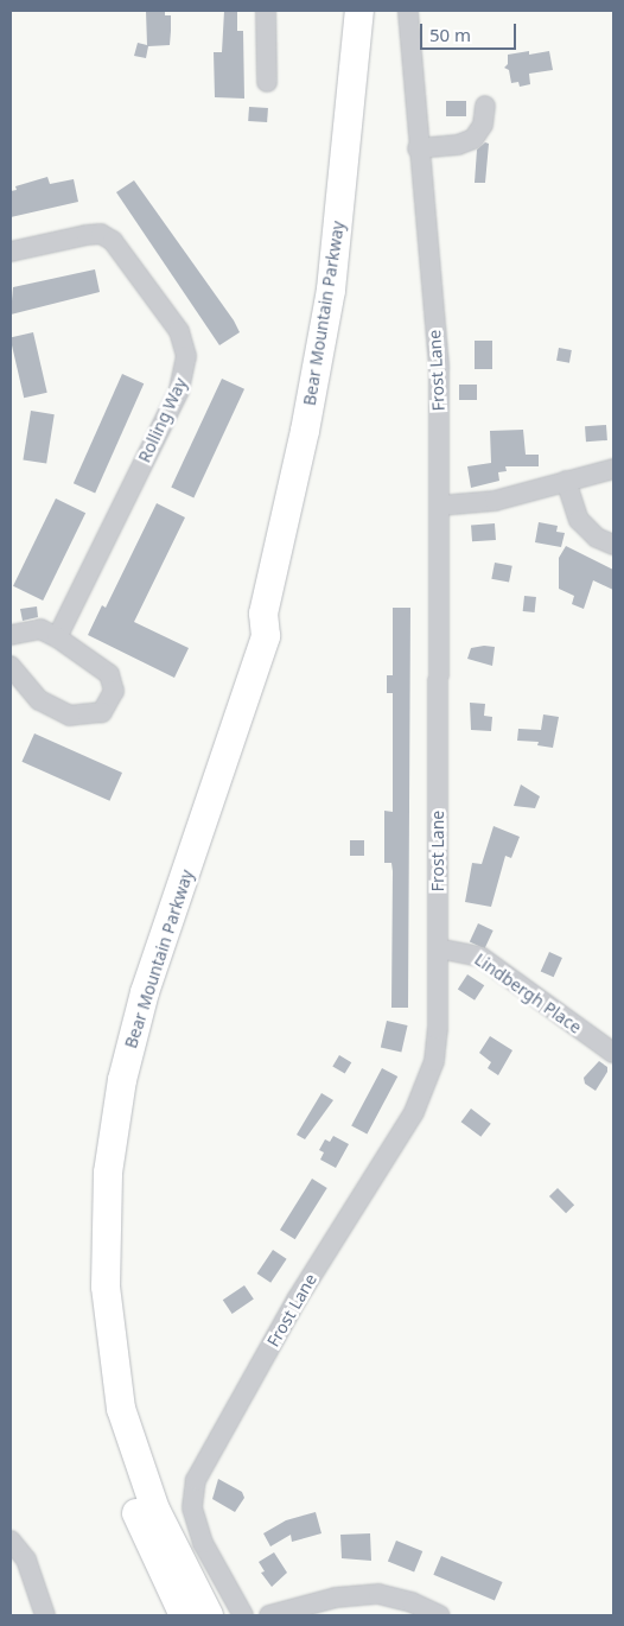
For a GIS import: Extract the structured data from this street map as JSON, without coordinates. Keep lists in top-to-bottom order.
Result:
{
  "streets": {
    "highway": ["Bear Mountain Parkway"],
    "street": ["Frost Lane", "Rolling Way", "Lindbergh Place"]
  },
  "crossings": [
    ["Frost Lane", "Lindbergh Place"]
  ],
  "scale_bar": "50 m"
}
